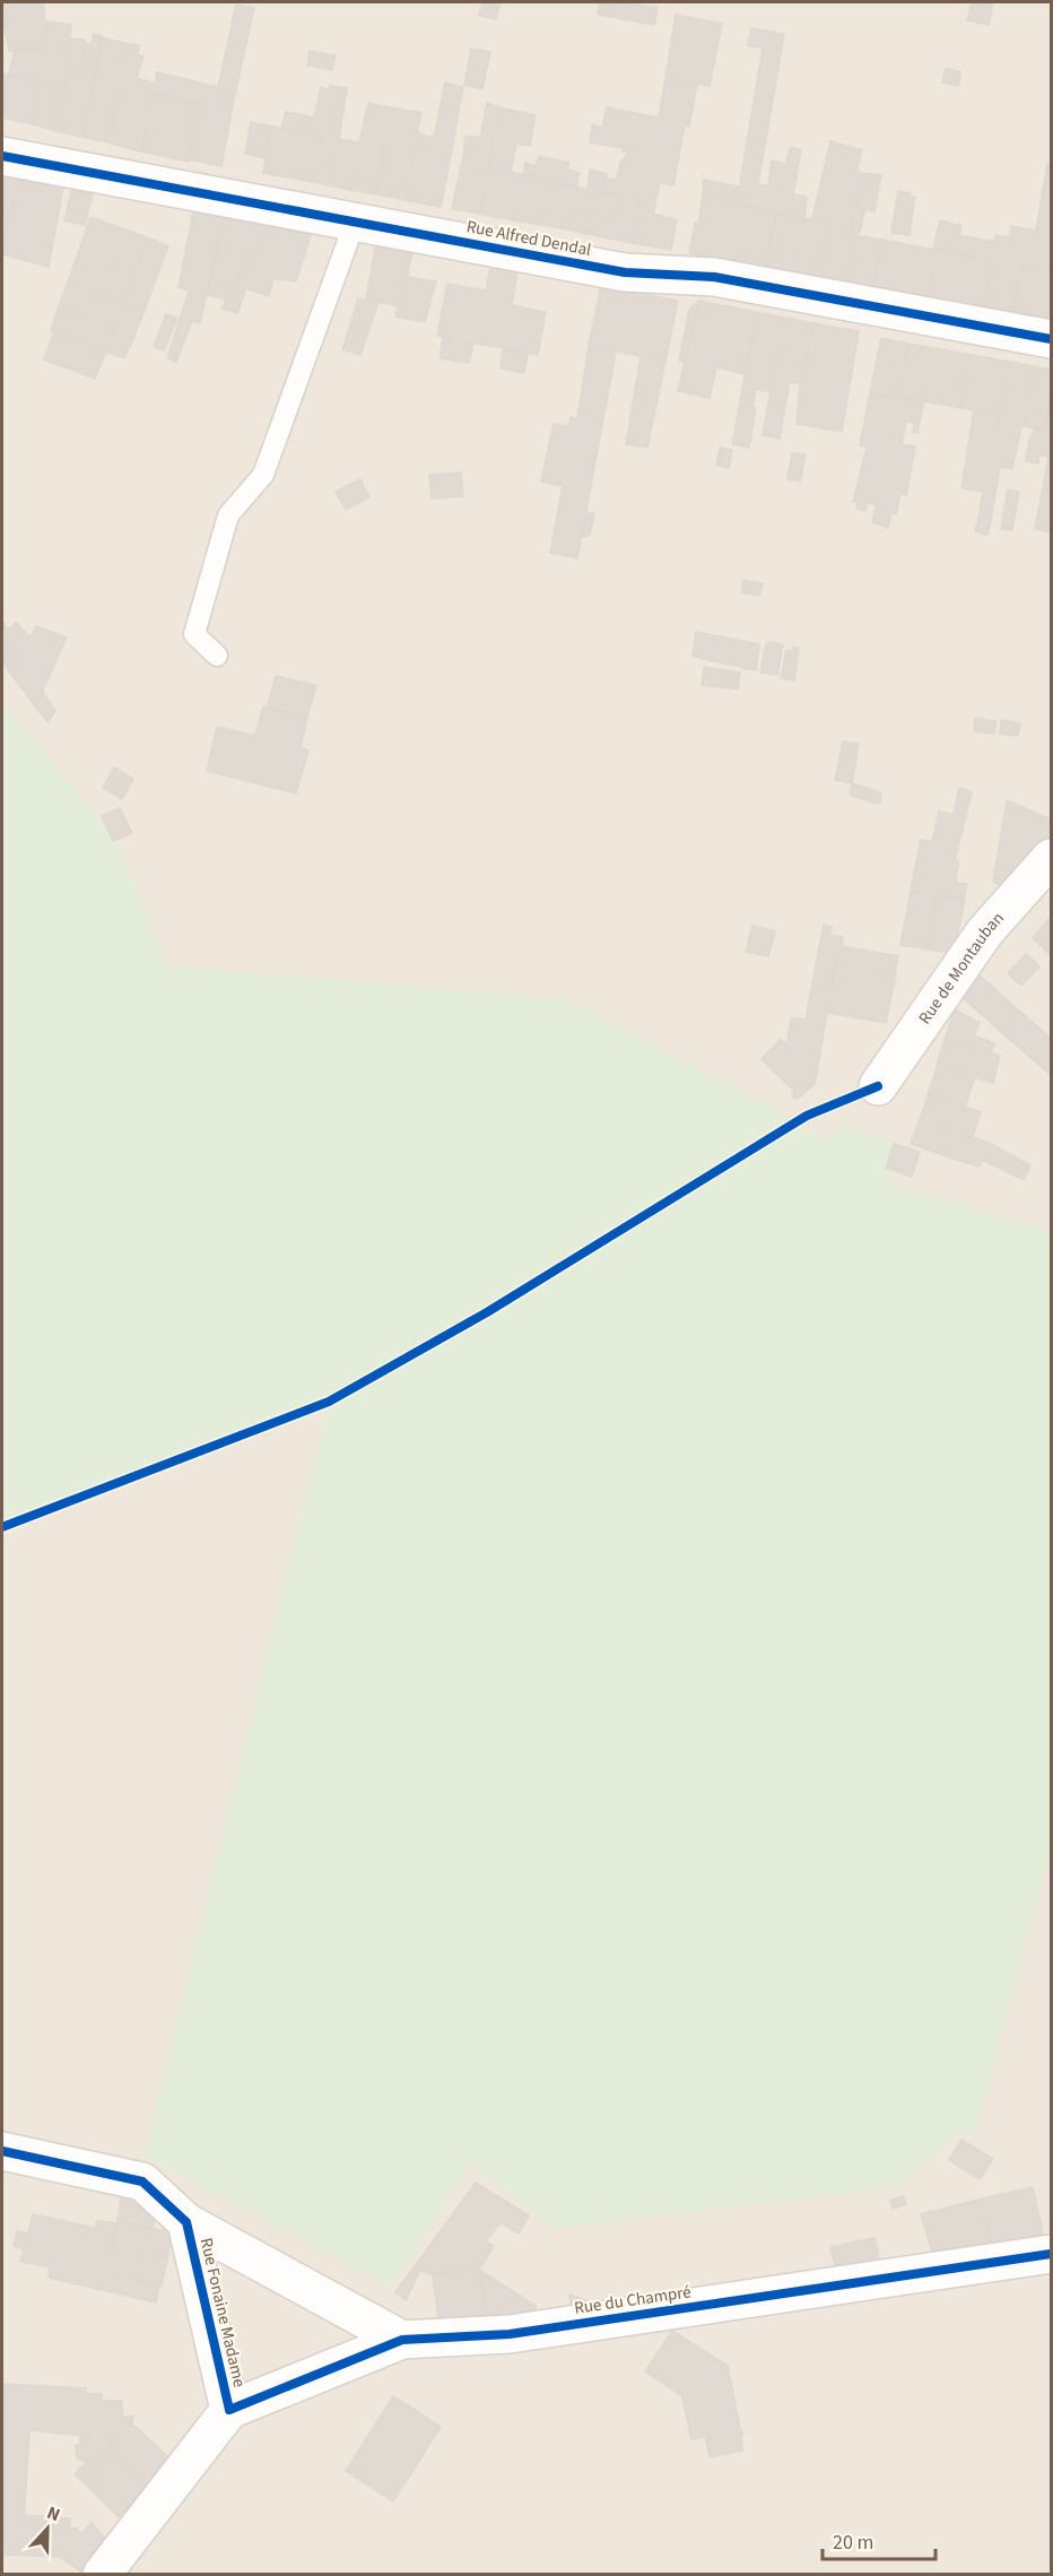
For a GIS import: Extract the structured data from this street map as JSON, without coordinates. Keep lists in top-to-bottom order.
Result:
{
  "streets": {
    "street": [
      "Rue Alfred Dendal",
      "Rue de Montauban",
      "Rue du Champré",
      "Rue Fonaine Madame"
    ]
  },
  "crossings": [
    ["Rue du Champré", "Rue Fonaine Madame"]
  ],
  "scale_bar": "20 m",
  "north": "top"
}
